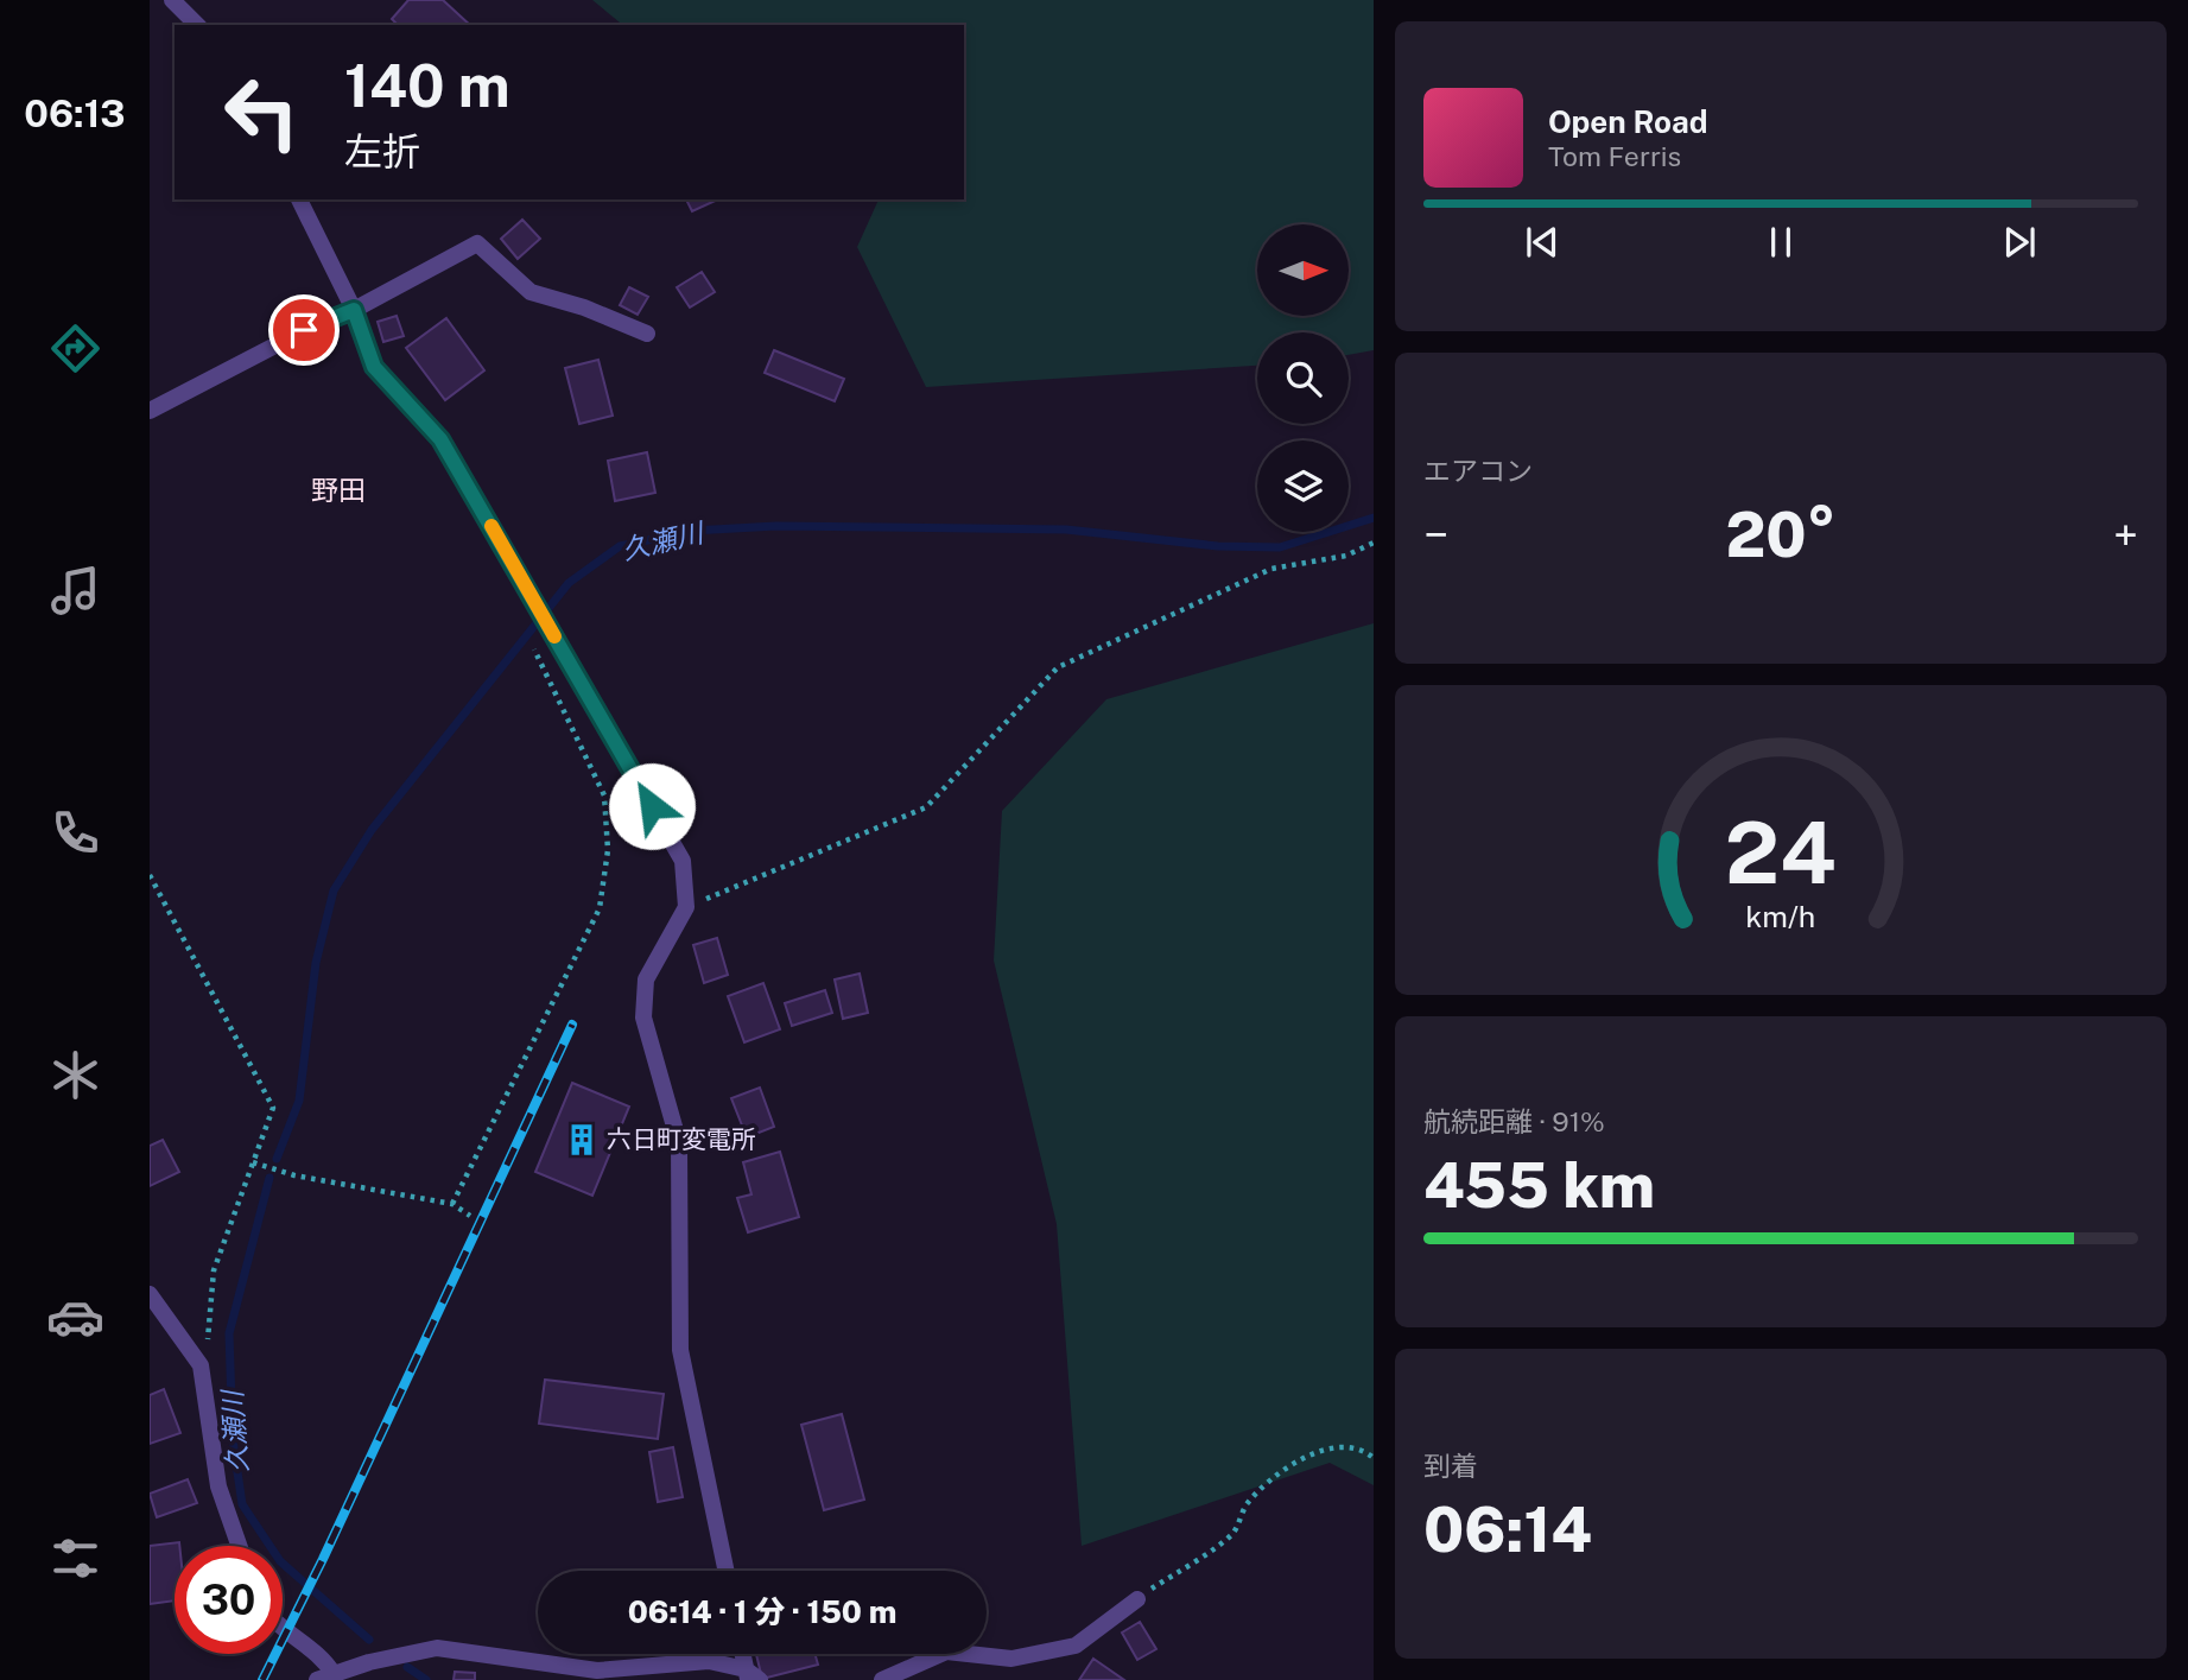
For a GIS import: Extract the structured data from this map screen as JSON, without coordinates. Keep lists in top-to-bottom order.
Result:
{
  "districts": ["野田"],
  "water": ["久瀬川"],
  "places": {
    "building": ["六日町変電所"]
  },
  "north": "right",
  "page": {
    "tabs": "06:13",
    "turn": ["140 m", "左折"],
    "song": ["Open Road", "Tom Ferris"],
    "tile": [
      "エアコン",
      ["航続距離 · 91%", "455 km"],
      ["到着", "06:14"]
    ],
    "heat": ["−", "20°", "+"],
    "limit": "30",
    "trip": "06:14 · 1 分 · 150 m",
    "gauge": ["24", "km/h"]
  }
}
